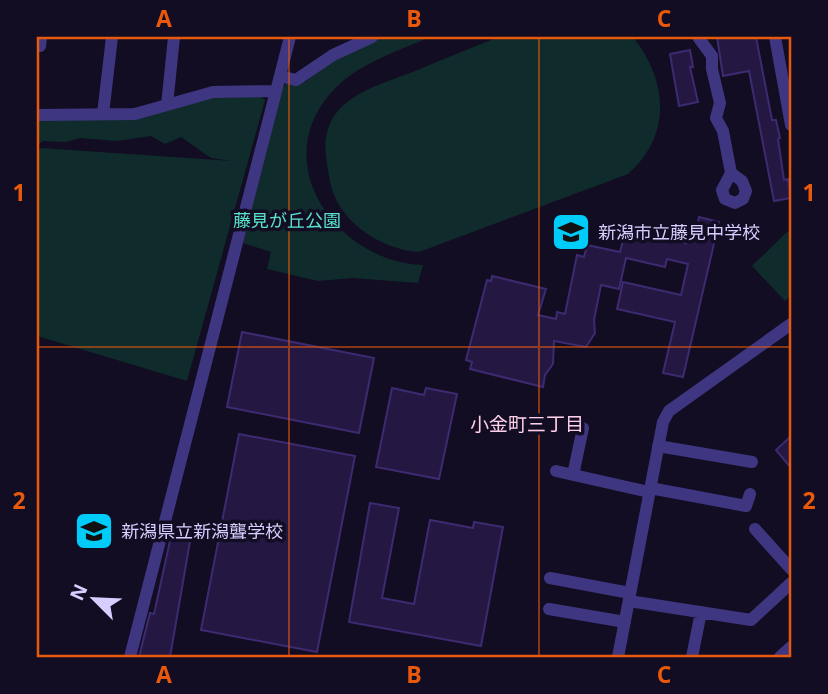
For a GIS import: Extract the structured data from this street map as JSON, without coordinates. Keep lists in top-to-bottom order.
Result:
{
  "districts": ["小金町三丁目"],
  "parks": ["藤見が丘公園"],
  "places": {
    "school or university": ["新潟市立藤見中学校", "新潟県立新潟聾学校"]
  },
  "north": "top left",
  "grid": {
    "columns": ["A", "B", "C"],
    "rows": ["1", "2"]
  }
}
